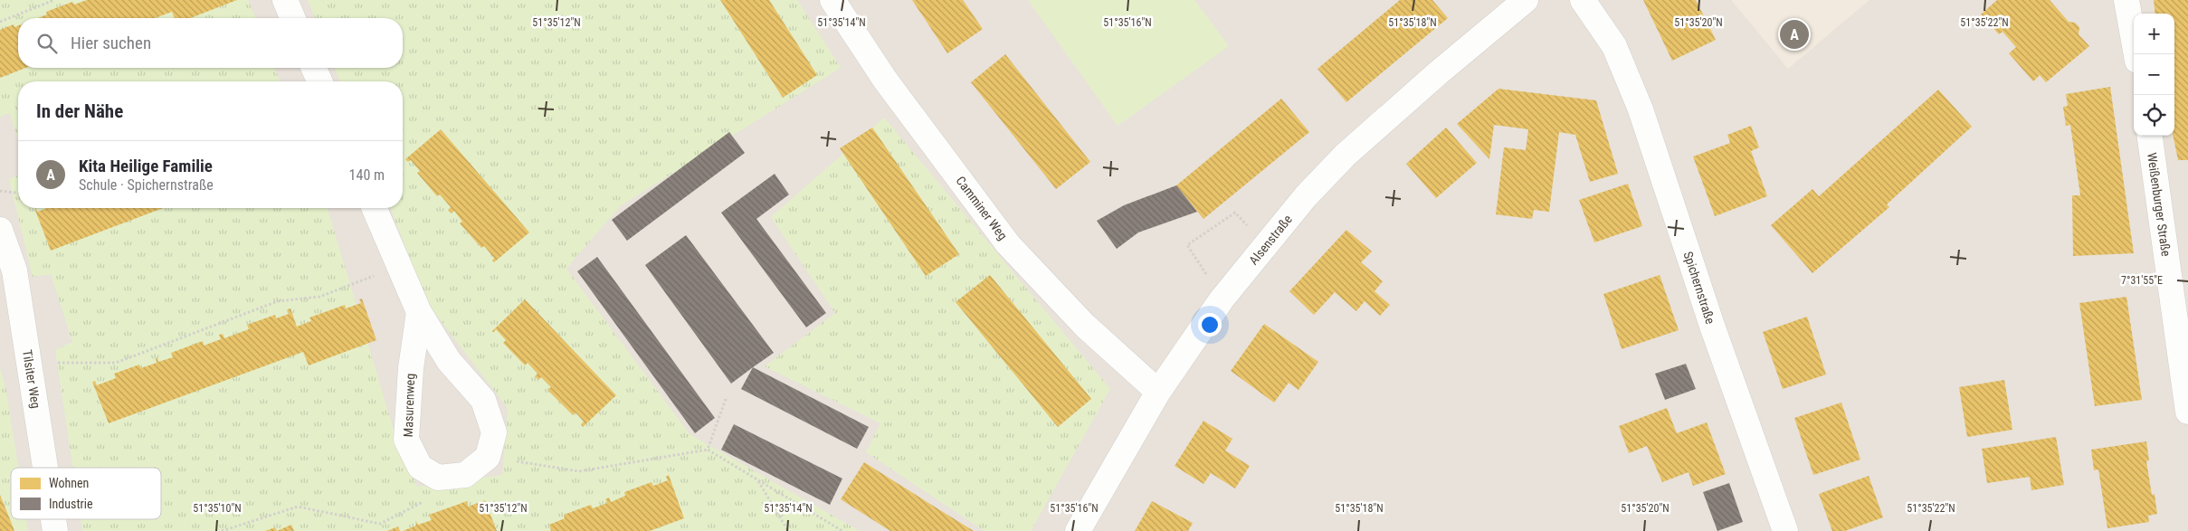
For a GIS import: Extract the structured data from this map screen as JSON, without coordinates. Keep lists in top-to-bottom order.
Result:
{
  "streets": {
    "street": [
      "Weißenburger Straße",
      "Camminer Weg",
      "Alsenstraße",
      "Spichernstraße",
      "Tilsiter Weg",
      "Masurenweg"
    ]
  },
  "crossings": [
    ["Camminer Weg", "Alsenstraße"]
  ],
  "legend": ["Wohnen", "Industrie"],
  "page": {
    "map_buttons": ["+", "−"],
    "pins": "A",
    "search": "Hier suchen",
    "heading": "In der Nähe",
    "list": [
      {
        "mark": "A",
        "name": "Kita Heilige Familie",
        "note": "Schule · Spichernstraße",
        "value": "140 m"
      }
    ]
  },
  "coordinates": [
    "51°35'12\"N",
    "51°35'14\"N",
    "51°35'16\"N",
    "51°35'18\"N",
    "51°35'20\"N",
    "51°35'22\"N",
    "7°31'55\"E",
    "51°35'10\"N"
  ]
}
